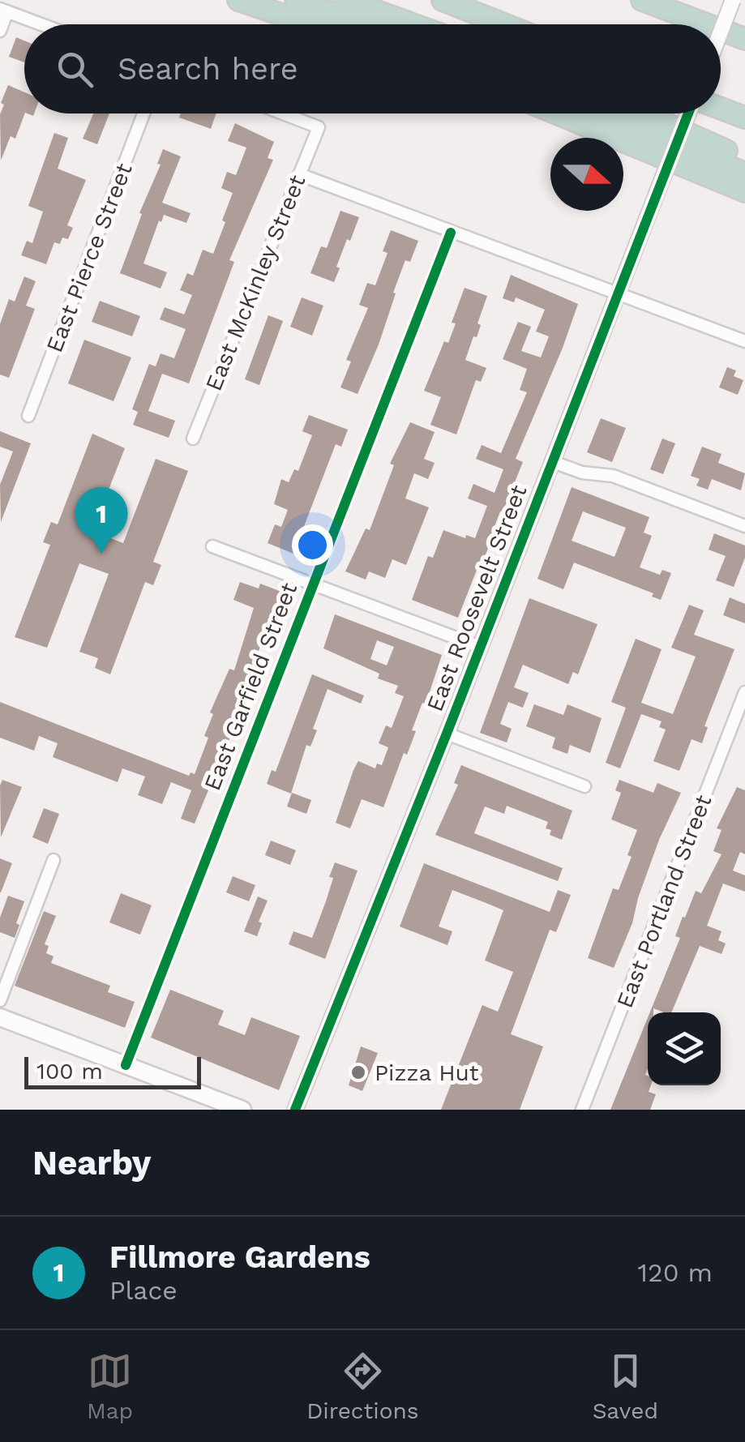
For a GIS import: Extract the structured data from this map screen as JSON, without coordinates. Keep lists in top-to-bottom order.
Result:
{
  "streets": {
    "street": [
      "East Pierce Street",
      "East McKinley Street",
      "East Roosevelt Street",
      "East Garfield Street",
      "East Portland Street"
    ]
  },
  "places": ["Pizza Hut"],
  "scale_bar": "100 m",
  "north": "right",
  "page": {
    "search": "Search here",
    "pins": "1",
    "scale": "100 m",
    "heading": "Nearby",
    "list": [
      {
        "mark": "1",
        "name": "Fillmore Gardens",
        "note": "Place",
        "value": "120 m"
      }
    ],
    "nav": ["Map", "Directions", "Saved"]
  }
}
